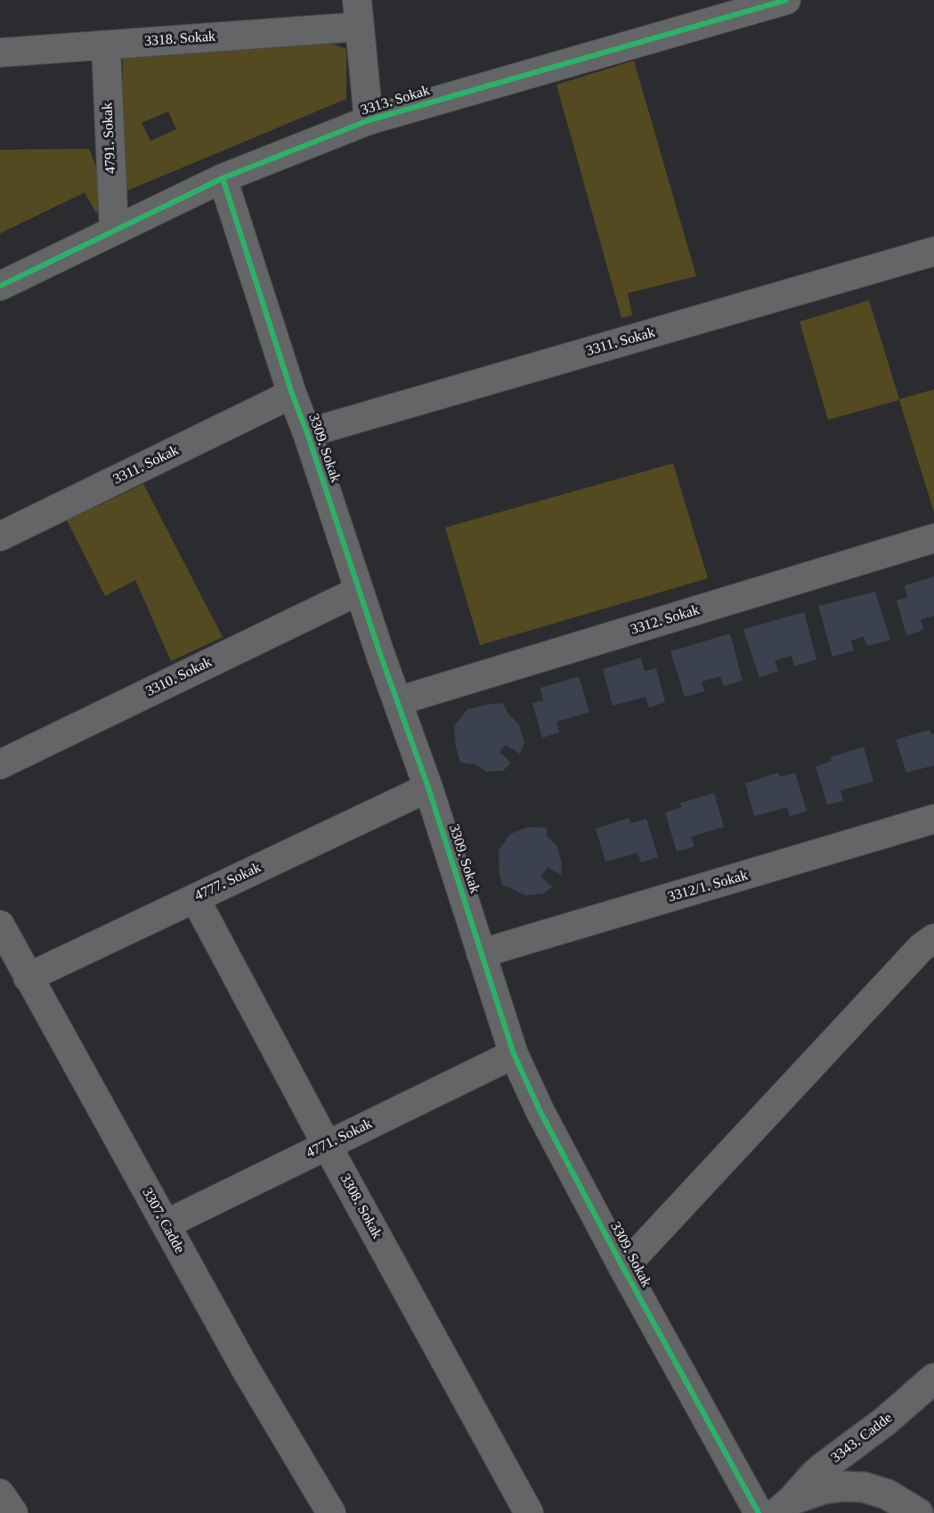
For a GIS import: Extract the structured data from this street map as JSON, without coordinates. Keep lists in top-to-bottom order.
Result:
{
  "streets": {
    "street": [
      "3318. Sokak",
      "3313. Sokak",
      "4791. Sokak",
      "3311. Sokak",
      "3309. Sokak",
      "3312. Sokak",
      "3310. Sokak",
      "4777. Sokak",
      "3312/1. Sokak",
      "4771. Sokak",
      "3308. Sokak",
      "3307. Cadde",
      "3343. Cadde"
    ]
  },
  "crossings": [
    ["3318. Sokak", "4791. Sokak"],
    ["3313. Sokak", "4791. Sokak"],
    ["3313. Sokak", "3309. Sokak"],
    ["3311. Sokak", "3309. Sokak"],
    ["3309. Sokak", "3312. Sokak"],
    ["3309. Sokak", "3310. Sokak"],
    ["3309. Sokak", "4777. Sokak"],
    ["3309. Sokak", "3312/1. Sokak"],
    ["3309. Sokak", "4771. Sokak"],
    ["4777. Sokak", "3308. Sokak"],
    ["4777. Sokak", "3307. Cadde"],
    ["4771. Sokak", "3308. Sokak"],
    ["4771. Sokak", "3307. Cadde"]
  ]
}
